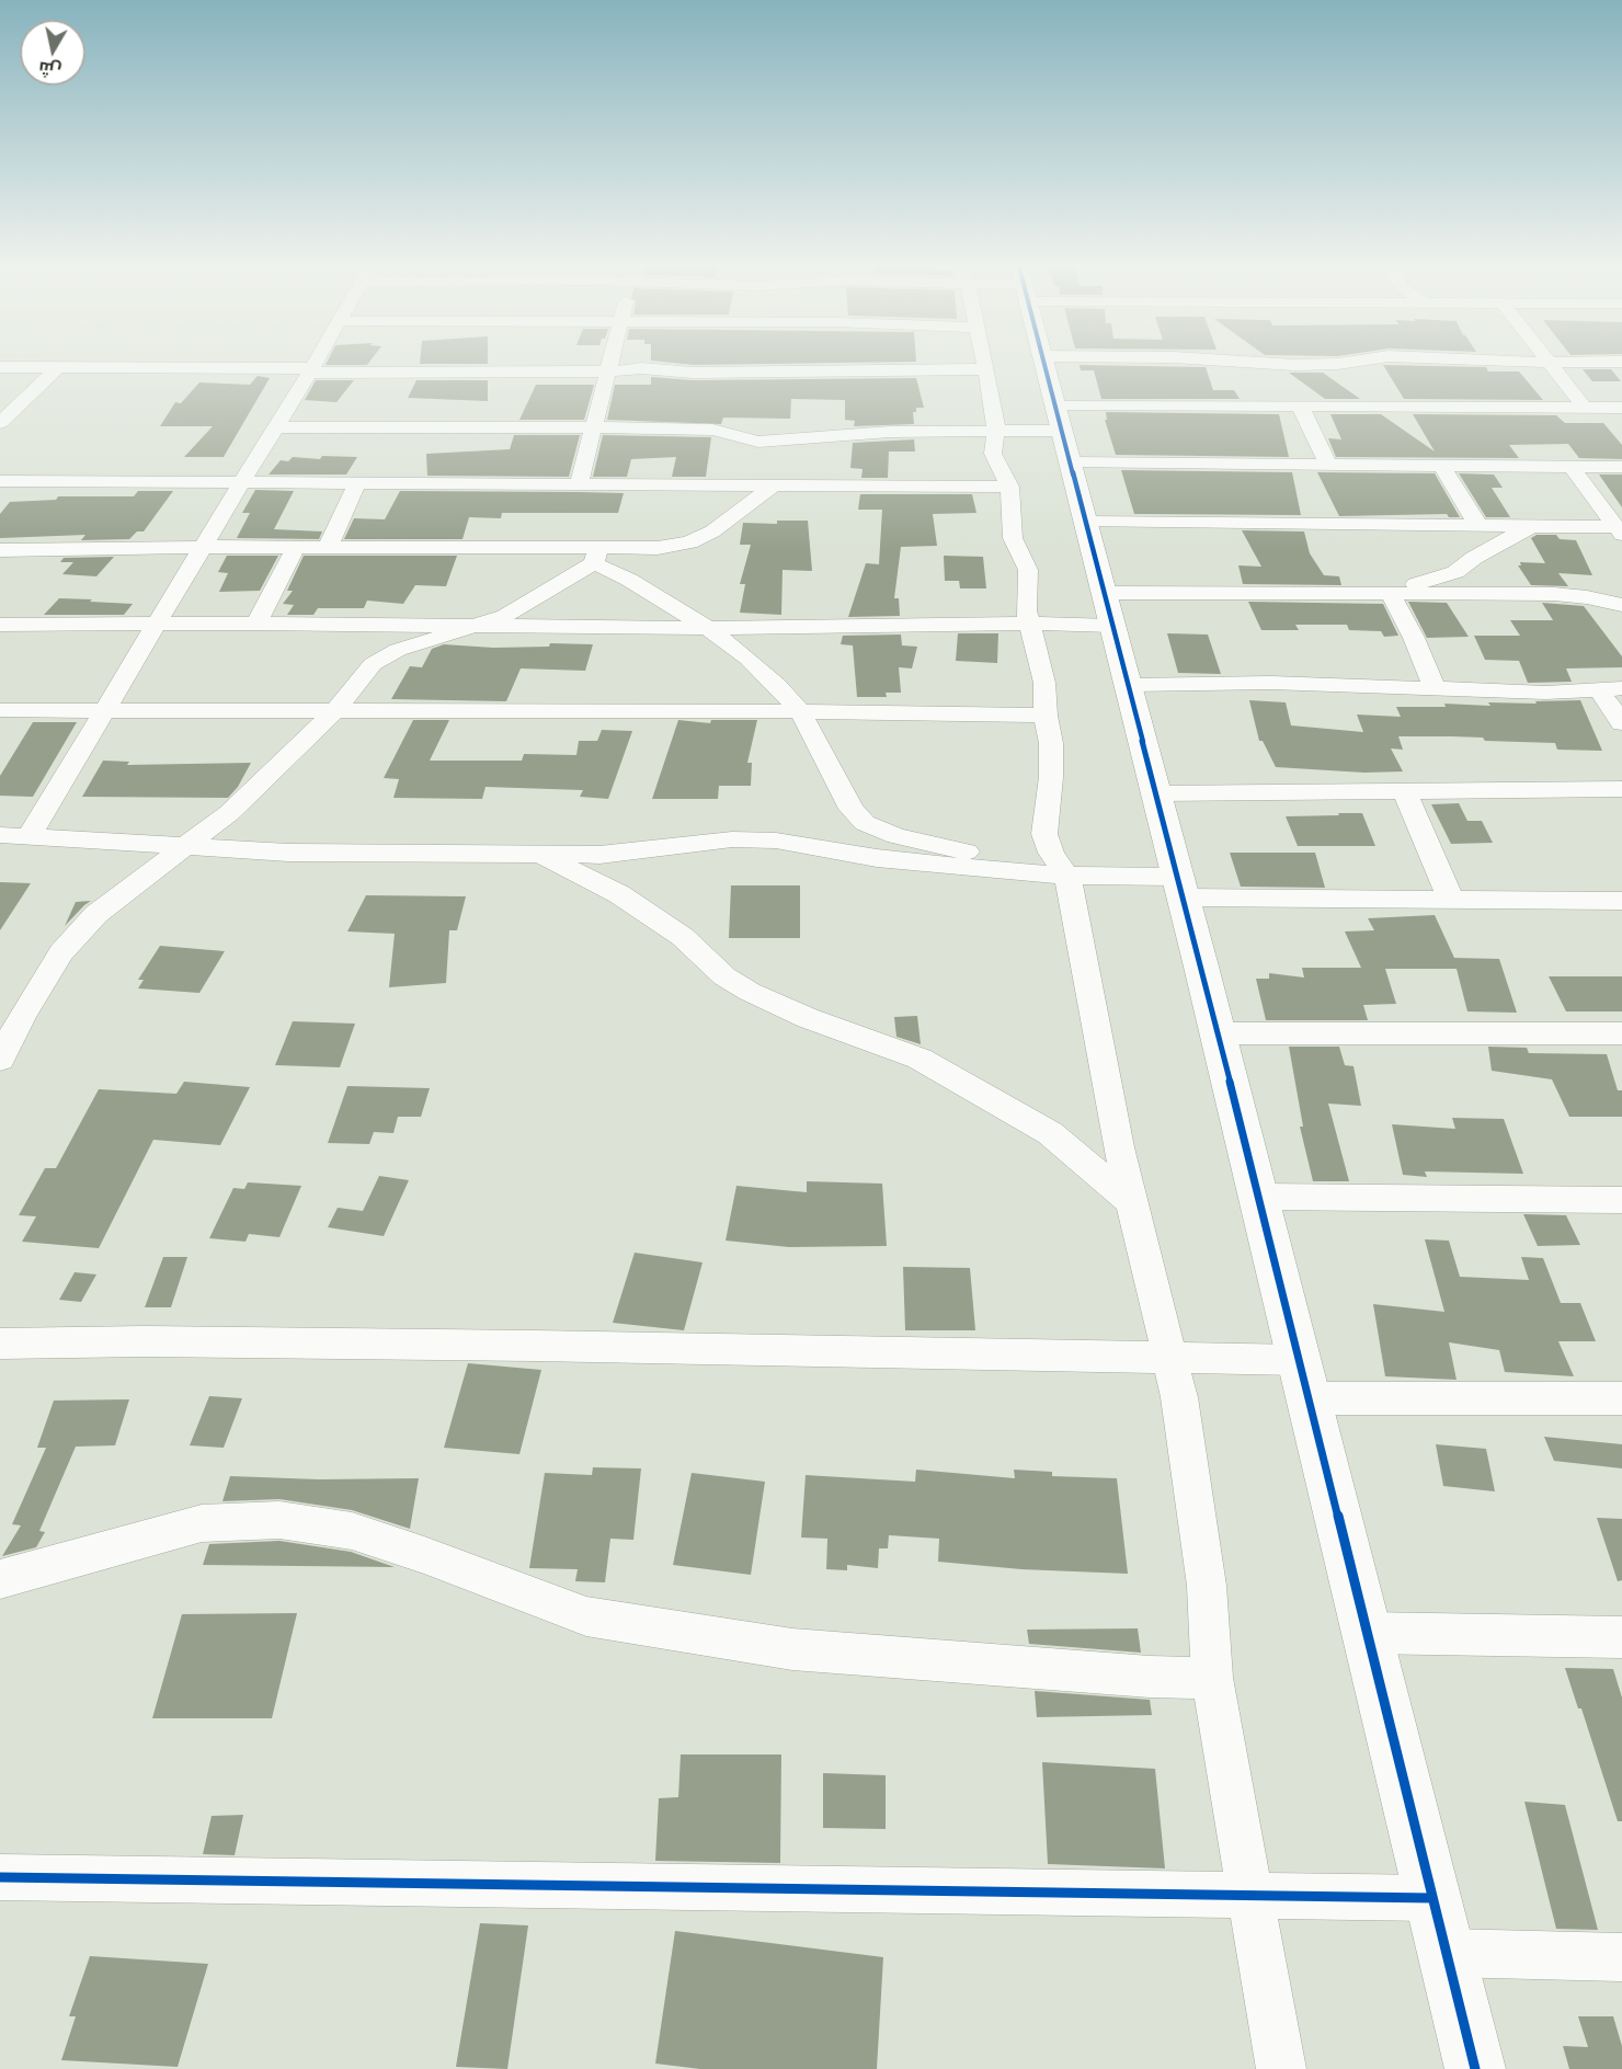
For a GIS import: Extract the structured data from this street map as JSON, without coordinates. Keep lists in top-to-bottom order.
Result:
{
  "north": "bottom"
}
